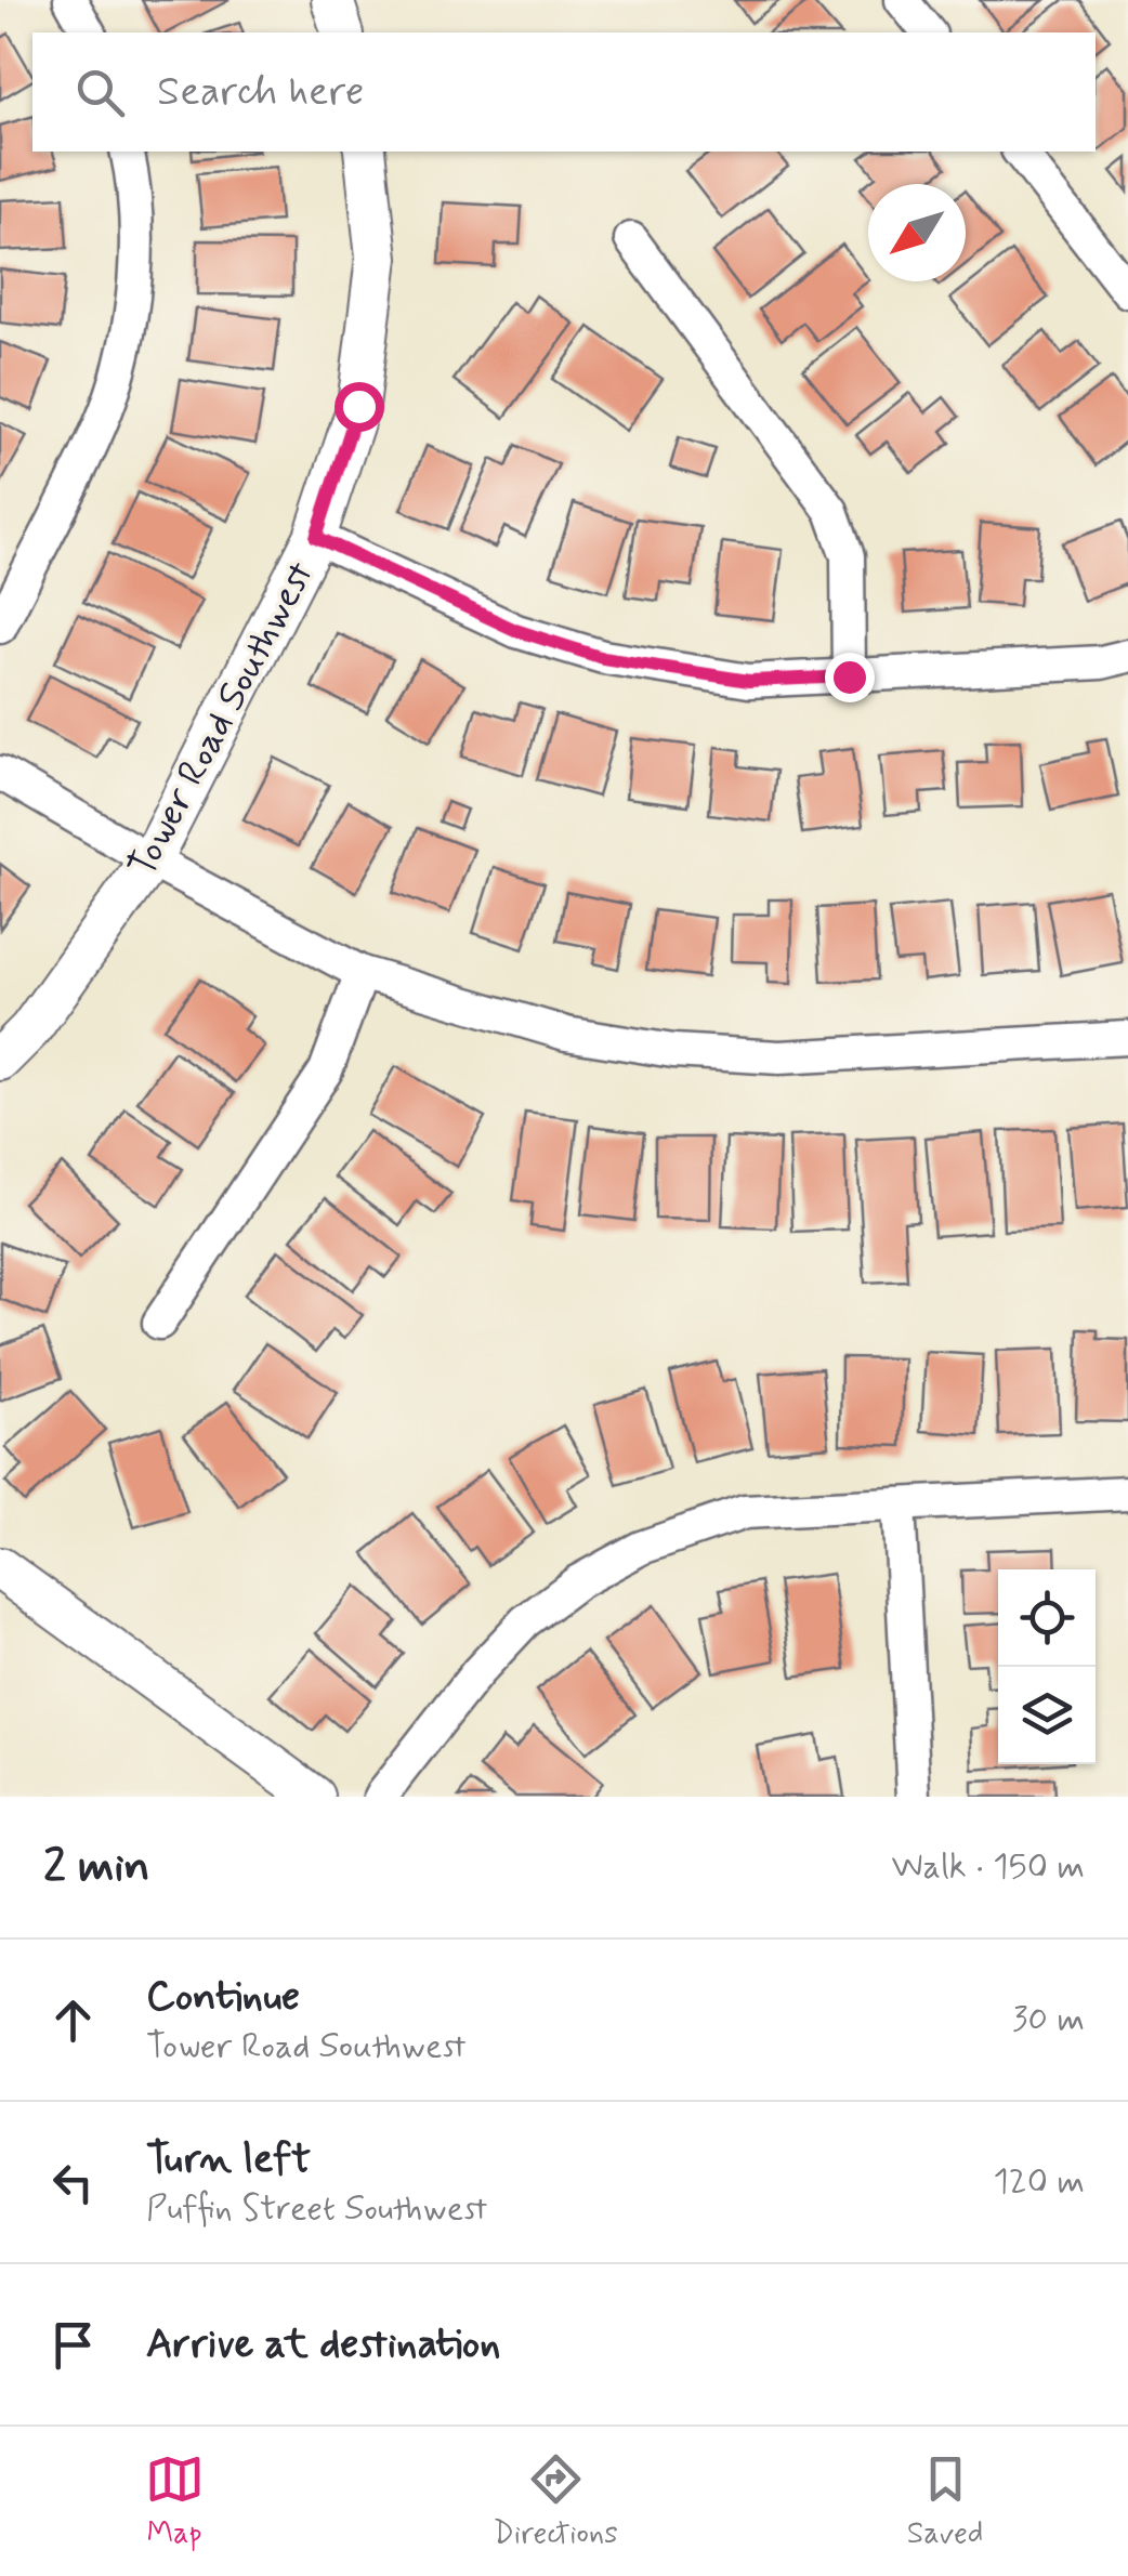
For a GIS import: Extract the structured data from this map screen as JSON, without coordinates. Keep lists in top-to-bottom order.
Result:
{
  "streets": {
    "street": ["Tower Road Southwest"]
  },
  "north": "bottom left",
  "page": {
    "search": "Search here",
    "heading": ["2 min", "Walk · 150 m"],
    "list": [
      ["Continue", "Tower Road Southwest", "30 m"],
      ["Turn left", "Puffin Street Southwest", "120 m"],
      "Arrive at destination"
    ],
    "nav": ["Map", "Directions", "Saved"]
  }
}
